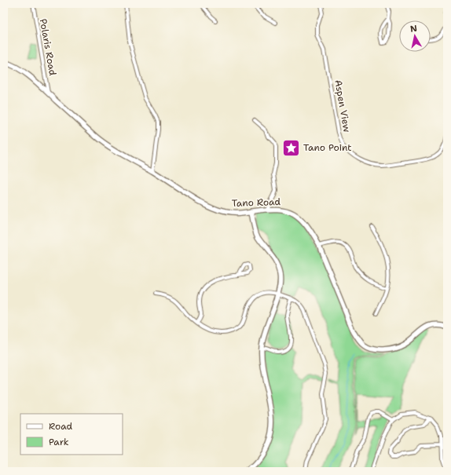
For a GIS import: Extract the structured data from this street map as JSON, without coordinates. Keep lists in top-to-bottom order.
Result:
{
  "streets": {
    "street": ["Polaris Road", "Aspen View", "Tano Road"]
  },
  "crossings": [
    ["Polaris Road", "Tano Road"]
  ],
  "places": {
    "place": ["Tano Point"]
  },
  "legend": ["Road", "Park"],
  "north": "top"
}
